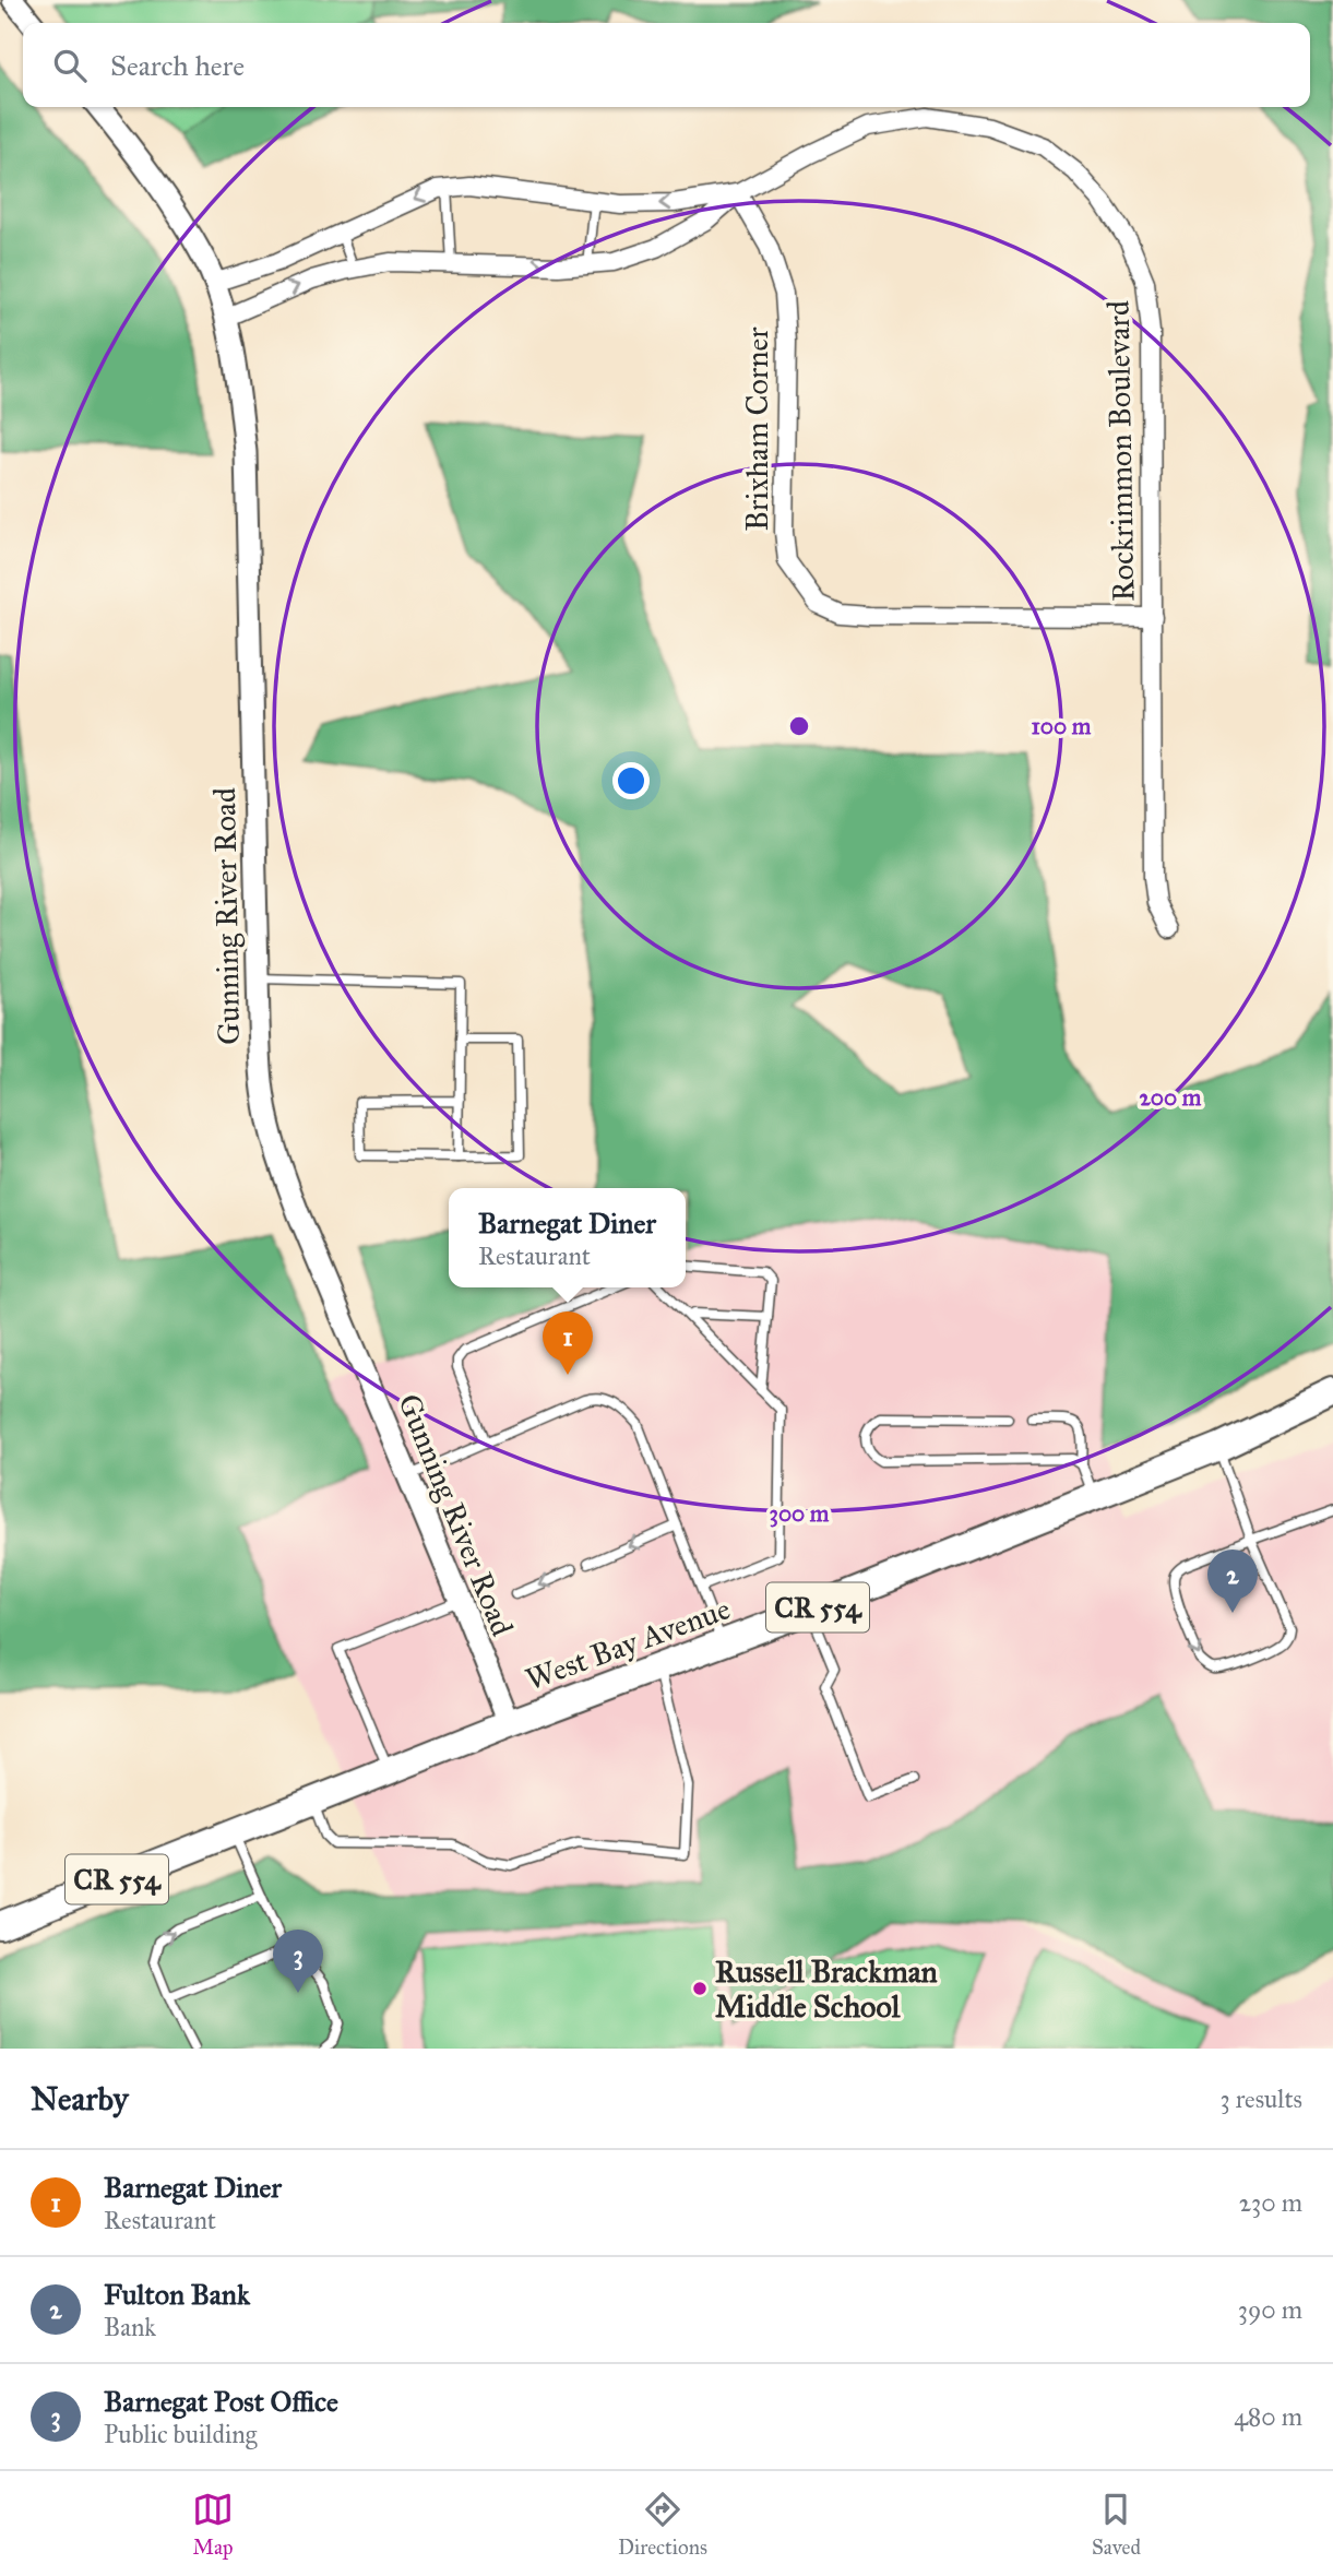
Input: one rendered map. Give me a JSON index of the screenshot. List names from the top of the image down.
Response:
{
  "streets": {
    "main road": ["CR 554", "West Bay Avenue"],
    "street": ["Brixham Corner", "Rockrimmon Boulevard", "Gunning River Road"]
  },
  "crossings": [
    ["Brixham Corner", "Rockrimmon Boulevard"],
    ["Rockrimmon Boulevard", "Gunning River Road"],
    ["Gunning River Road", "West Bay Avenue"]
  ],
  "places": ["Russell Brackman Middle School"],
  "page": {
    "search": "Search here",
    "popup": ["Barnegat Diner", "Restaurant"],
    "pins": ["1", "2", "3"],
    "heading": ["Nearby", "3 results"],
    "list": [
      {
        "mark": "1",
        "name": "Barnegat Diner",
        "note": "Restaurant",
        "value": "230 m"
      },
      {
        "mark": "2",
        "name": "Fulton Bank",
        "note": "Bank",
        "value": "390 m"
      },
      {
        "mark": "3",
        "name": "Barnegat Post Office",
        "note": "Public building",
        "value": "480 m"
      }
    ],
    "nav": ["Map", "Directions", "Saved"]
  },
  "rings": ["100 m", "200 m", "300 m"]
}
